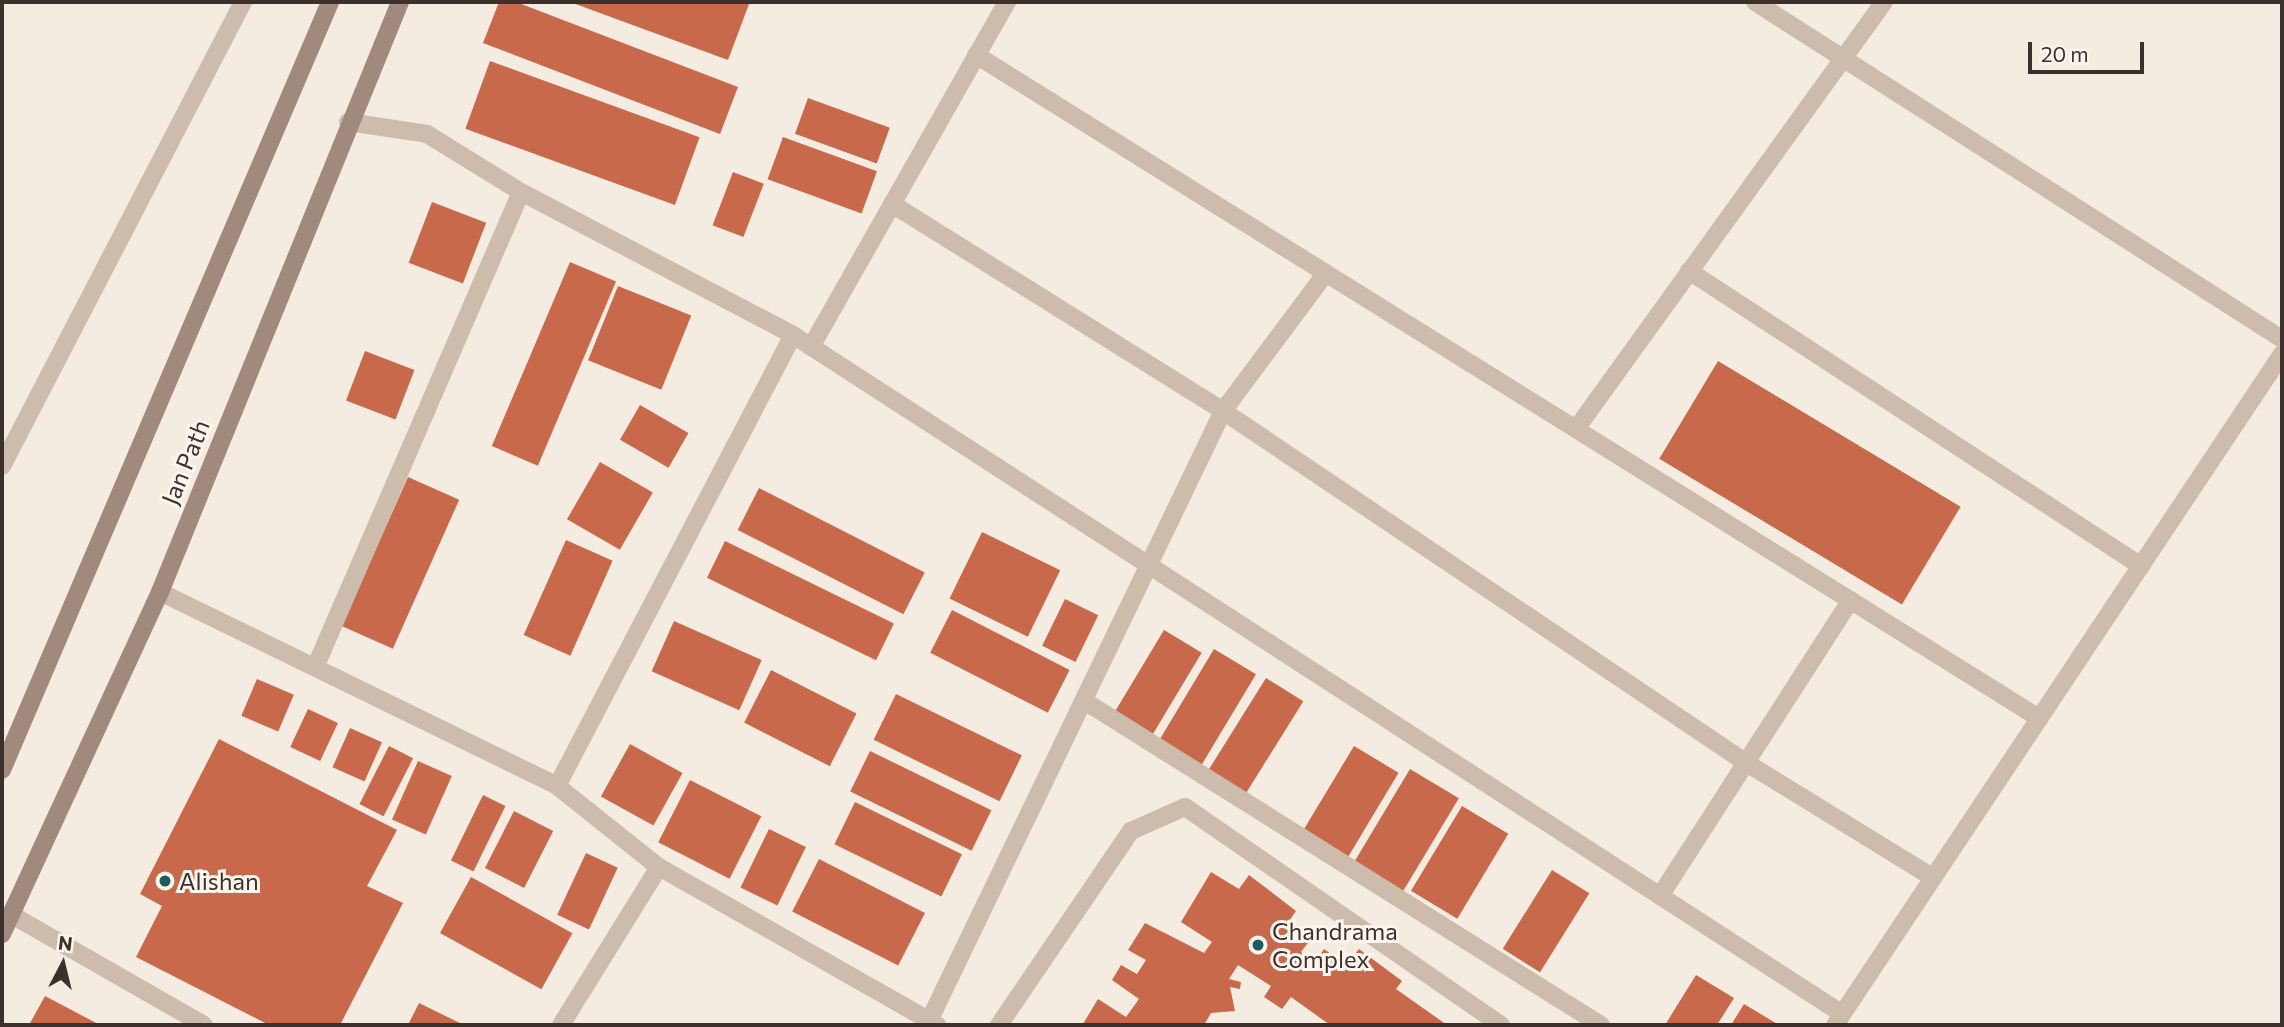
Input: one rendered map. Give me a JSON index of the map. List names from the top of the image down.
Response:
{
  "streets": {
    "main road": ["Jan Path"]
  },
  "places": ["Alishan", "Chandrama Complex"],
  "scale_bar": "20 m",
  "north": "top"
}
